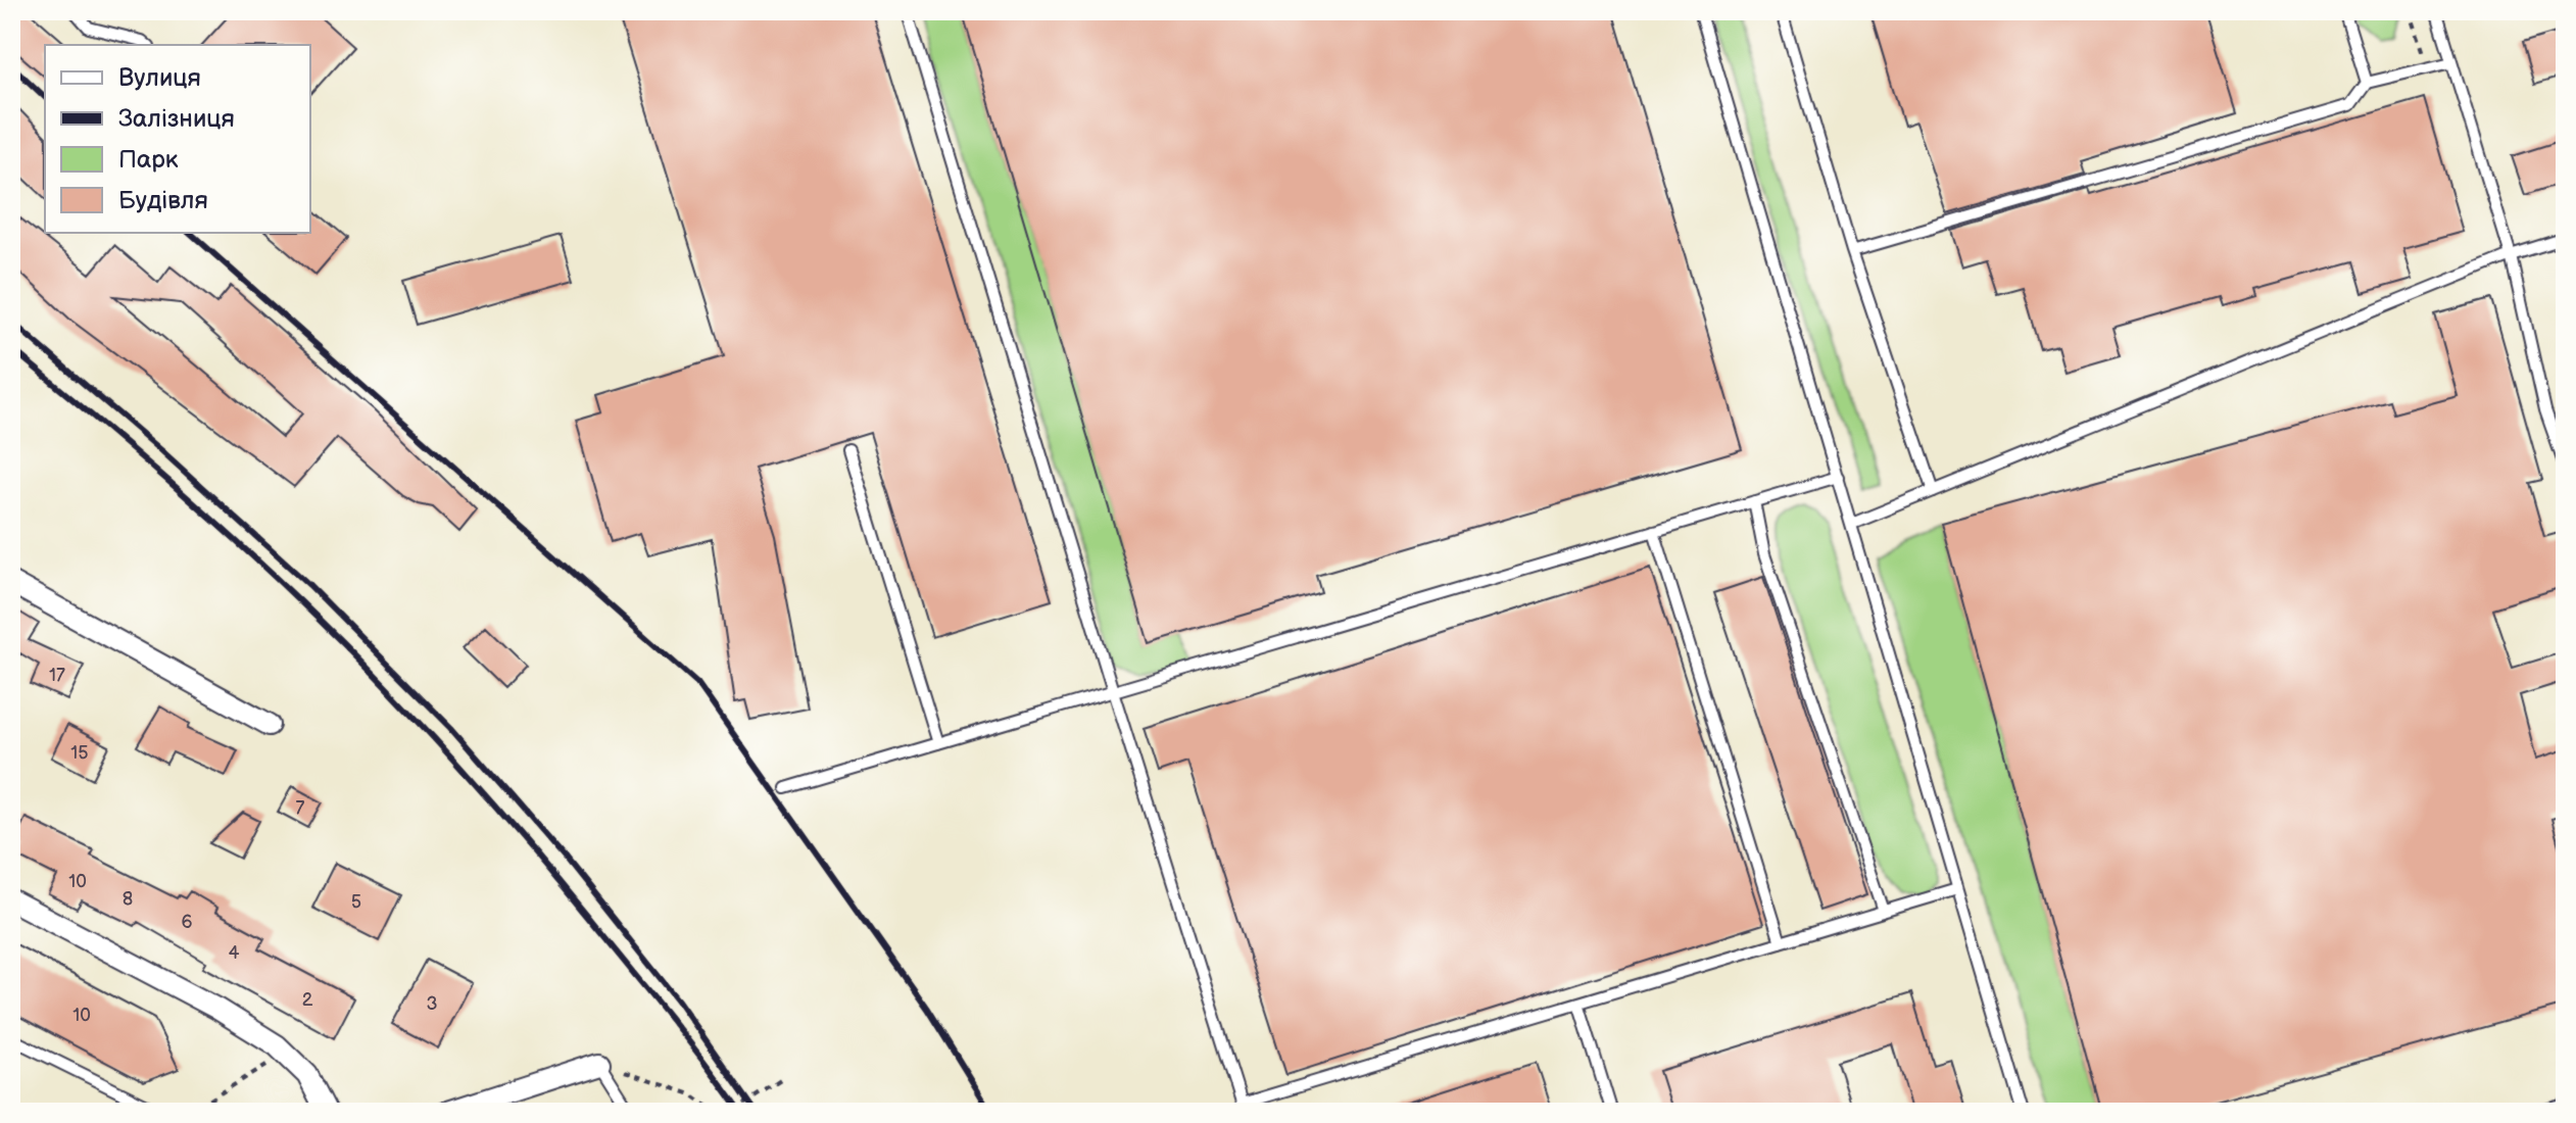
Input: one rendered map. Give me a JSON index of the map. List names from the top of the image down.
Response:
{
  "house_numbers": [
    "17",
    "15",
    "7",
    "10",
    "8",
    "5",
    "6",
    "4",
    "2",
    "3",
    "10"
  ],
  "legend": [
    "Вулиця",
    "Залізниця",
    "Парк",
    "Будівля"
  ]
}
